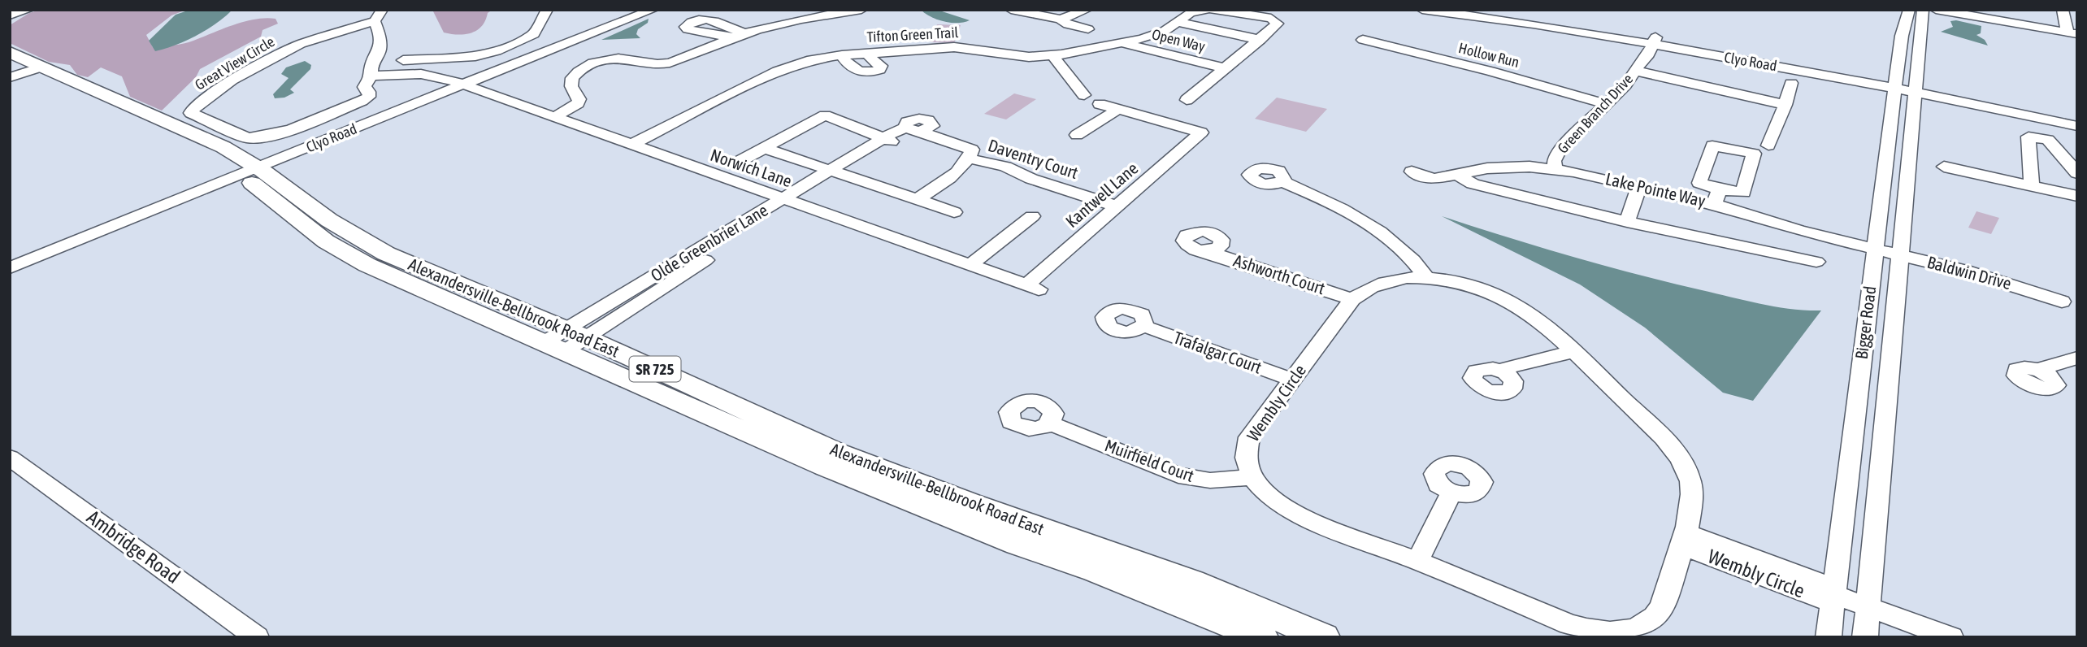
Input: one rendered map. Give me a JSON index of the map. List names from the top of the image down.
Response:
{
  "streets": {
    "main road": ["Alexandersville-Bellbrook Road East", "SR 725"],
    "street": [
      "Tifton Green Trail",
      "Open Way",
      "Hollow Run",
      "Clyo Road",
      "Great View Circle",
      "Green Branch Drive",
      "Daventry Court",
      "Norwich Lane",
      "Lake Pointe Way",
      "Kantwell Lane",
      "Olde Greenbrier Lane",
      "Baldwin Drive",
      "Ashworth Court",
      "Bigger Road",
      "Trafalgar Court",
      "Wembly Circle",
      "Muirfield Court",
      "Ambridge Road"
    ]
  },
  "crossings": [
    ["Tifton Green Trail", "Open Way"],
    ["Tifton Green Trail", "Norwich Lane"],
    ["Hollow Run", "Green Branch Drive"],
    ["Clyo Road", "Green Branch Drive"],
    ["Clyo Road", "Norwich Lane"],
    ["Clyo Road", "Alexandersville-Bellbrook Road East"],
    ["Clyo Road", "Bigger Road"],
    ["Green Branch Drive", "Lake Pointe Way"],
    ["Daventry Court", "Kantwell Lane"],
    ["Daventry Court", "Olde Greenbrier Lane"],
    ["Norwich Lane", "Kantwell Lane"],
    ["Norwich Lane", "Olde Greenbrier Lane"],
    ["Lake Pointe Way", "Baldwin Drive"],
    ["Lake Pointe Way", "Bigger Road"],
    ["Olde Greenbrier Lane", "Alexandersville-Bellbrook Road East"],
    ["Baldwin Drive", "Bigger Road"],
    ["Ashworth Court", "Wembly Circle"],
    ["Bigger Road", "Wembly Circle"],
    ["Trafalgar Court", "Wembly Circle"],
    ["Wembly Circle", "Muirfield Court"]
  ]
}
